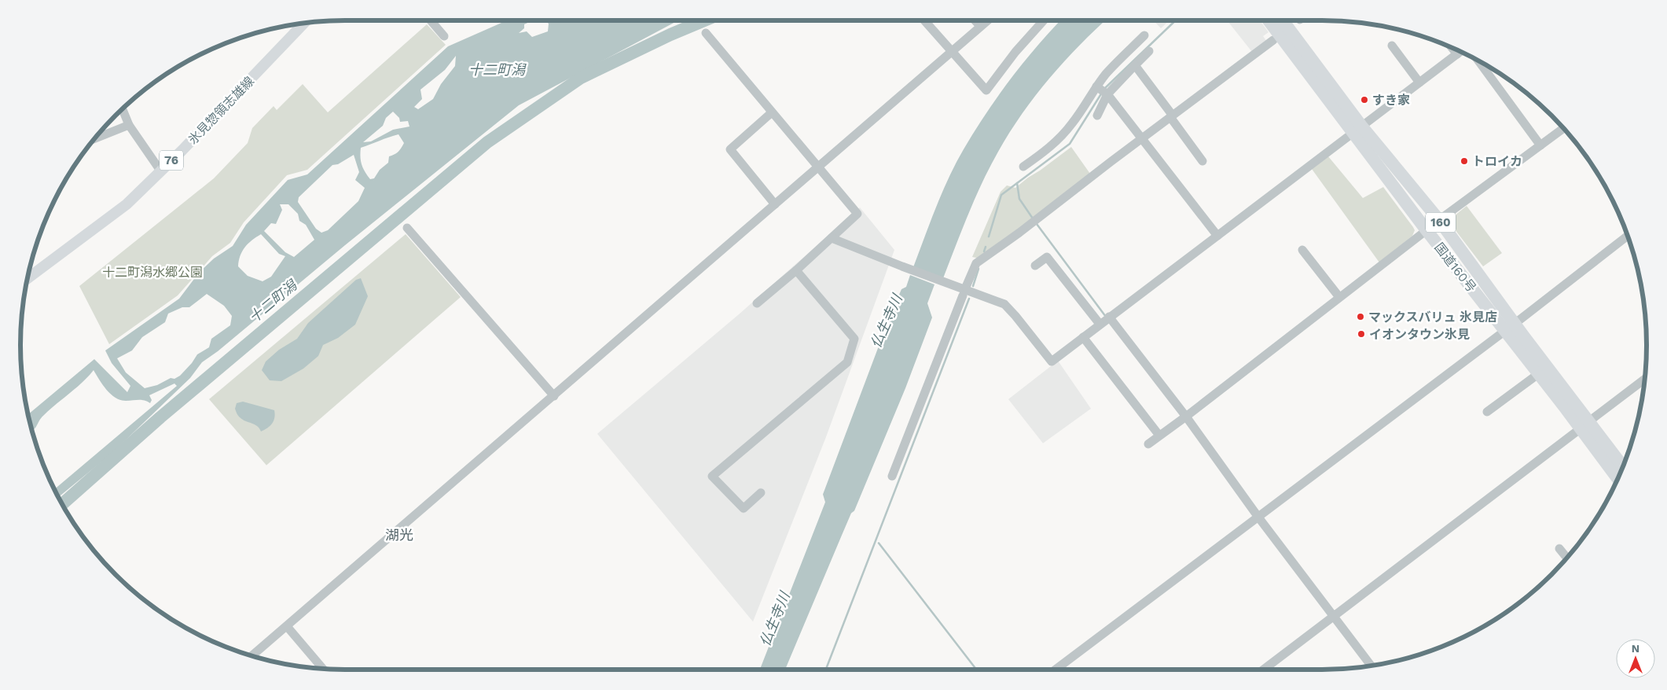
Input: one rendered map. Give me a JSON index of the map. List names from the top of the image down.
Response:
{
  "streets": {
    "highway": ["160", "国道160号"],
    "main road": ["氷見惣領志雄線", "76"]
  },
  "districts": ["湖光"],
  "water": ["十二町潟", "仏生寺川"],
  "parks": ["十二町潟水郷公園"],
  "places": [
    "すき家",
    "トロイカ",
    "マックスバリュ 氷見店",
    "イオンタウン氷見"
  ],
  "north": "top"
}
